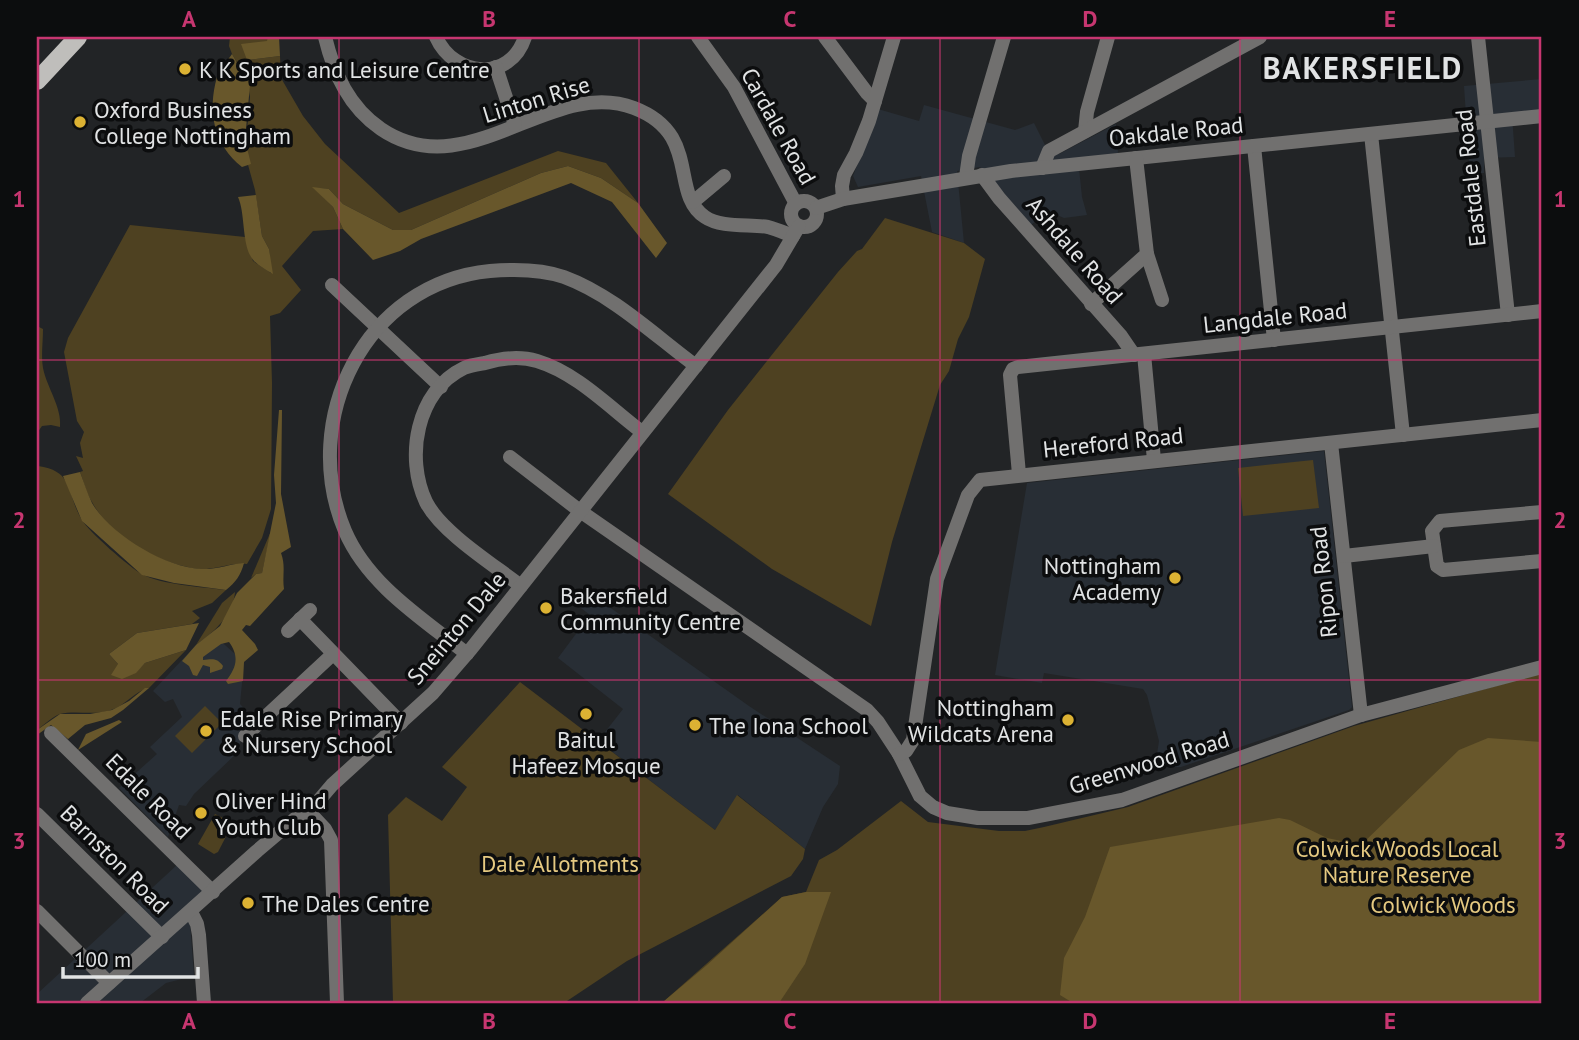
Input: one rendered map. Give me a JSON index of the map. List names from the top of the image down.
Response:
{
  "streets": {
    "street": [
      "Linton Rise",
      "Cardale Road",
      "Oakdale Road",
      "Eastdale Road",
      "Ashdale Road",
      "Langdale Road",
      "Hereford Road",
      "Ripon Road",
      "Sneinton Dale",
      "Greenwood Road",
      "Edale Road",
      "Barnston Road"
    ]
  },
  "crossings": [
    ["Cardale Road", "Oakdale Road"],
    ["Cardale Road", "Sneinton Dale"],
    ["Oakdale Road", "Eastdale Road"],
    ["Oakdale Road", "Ashdale Road"],
    ["Oakdale Road", "Sneinton Dale"],
    ["Eastdale Road", "Langdale Road"],
    ["Ashdale Road", "Langdale Road"],
    ["Langdale Road", "Hereford Road"],
    ["Hereford Road", "Ripon Road"],
    ["Hereford Road", "Greenwood Road"],
    ["Ripon Road", "Greenwood Road"],
    ["Sneinton Dale", "Greenwood Road"],
    ["Sneinton Dale", "Edale Road"],
    ["Sneinton Dale", "Barnston Road"]
  ],
  "districts": ["BAKERSFIELD"],
  "parks": ["Colwick Woods Local Nature Reserve", "Dale Allotments", "Colwick Woods"],
  "places": [
    "K K Sports and Leisure Centre",
    "Oxford Business College Nottingham",
    "Nottingham Academy",
    "Bakersfield Community Centre",
    "Baitul Hafeez Mosque",
    "Nottingham Wildcats Arena",
    "The Iona School",
    "Edale Rise Primary & Nursery School",
    "Oliver Hind Youth Club",
    "The Dales Centre"
  ],
  "scale_bar": "100 m",
  "grid": {
    "columns": [
      "A",
      "B",
      "C",
      "D",
      "E"
    ],
    "rows": ["1", "2", "3"]
  }
}
